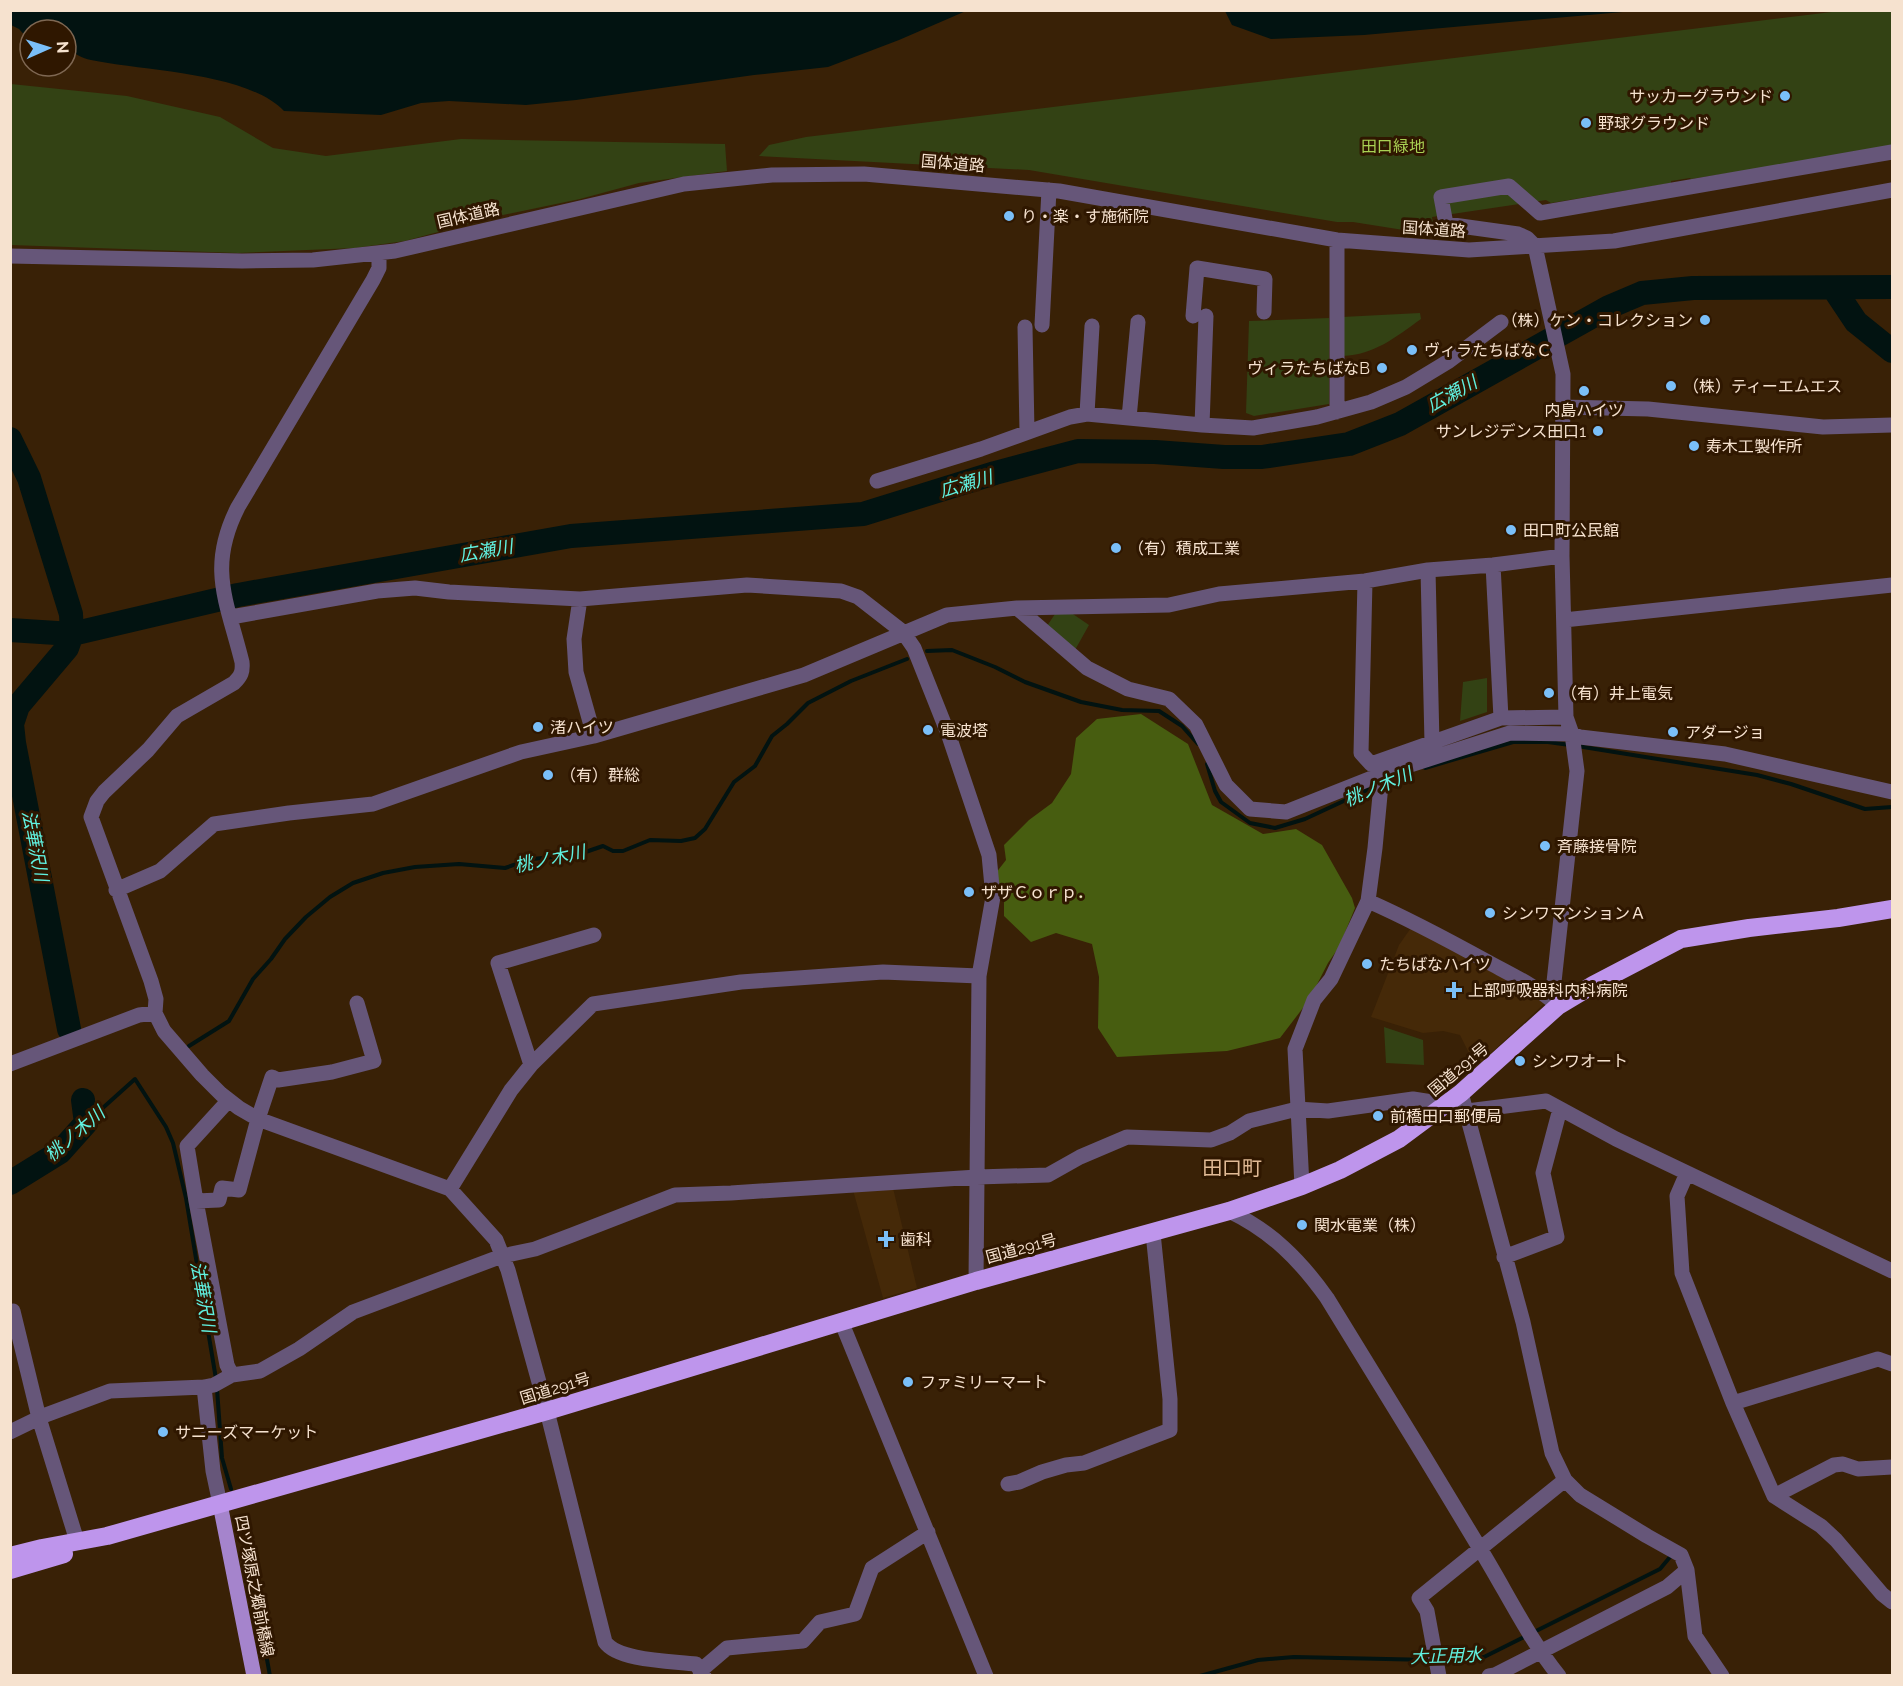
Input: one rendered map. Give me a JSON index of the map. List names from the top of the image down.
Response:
{
  "streets": {
    "highway": ["国道291号"],
    "main road": ["四ツ塚原之郷前橋線"],
    "street": ["国体道路"]
  },
  "crossings": [
    ["国道291号", "四ツ塚原之郷前橋線"]
  ],
  "districts": ["田口町"],
  "water": [
    "広瀬川",
    "桃ノ木川",
    "法華沢川",
    "大正用水"
  ],
  "parks": ["田口緑地"],
  "places": {
    "other": [
      "サッカーグラウンド",
      "野球グラウンド",
      "り・楽・す施術院",
      "（株）ケン・コレクション",
      "ヴィラたちばなＣ",
      "ヴィラたちばなB",
      "（株）ティーエムエス",
      "内島ハイツ",
      "サンレジデンス田口1",
      "寿木工製作所",
      "田口町公民館",
      "（有）積成工業",
      "（有）井上電気",
      "渚ハイツ",
      "電波塔",
      "アダージョ",
      "（有）群総",
      "斉藤接骨院",
      "ザザＣｏｒｐ．",
      "シンワマンションＡ",
      "たちばなハイツ",
      "シンワオート",
      "前橋田口郵便局",
      "関水電業（株）",
      "ファミリーマート",
      "サニーズマーケット"
    ],
    "health": ["上部呼吸器科内科病院", "歯科"]
  },
  "north": "right"
}
